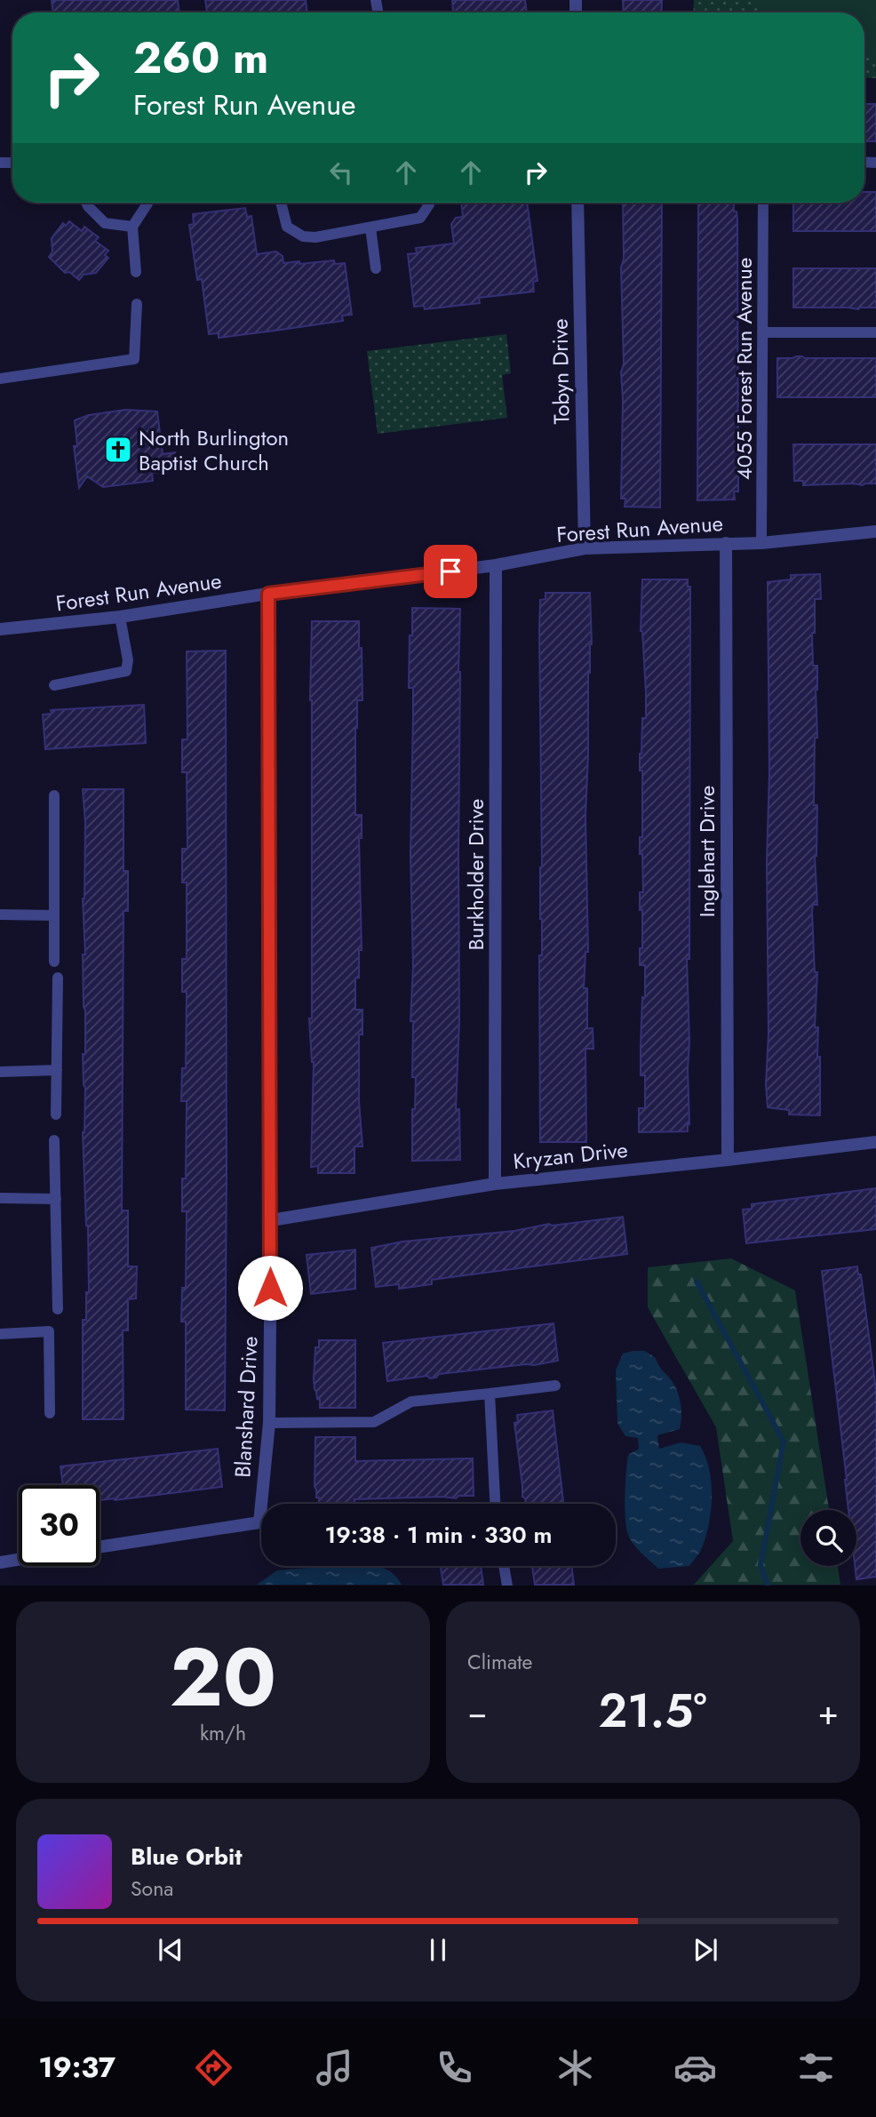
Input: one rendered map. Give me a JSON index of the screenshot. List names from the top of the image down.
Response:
{
  "streets": {
    "street": [
      "Tobyn Drive",
      "Forest Run Avenue",
      "Inglehart Drive",
      "Burkholder Drive",
      "Kryzan Drive",
      "Blanshard Drive"
    ],
    "lane": ["4055 Forest Run Avenue"]
  },
  "crossings": [
    ["4055 Forest Run Avenue", "Forest Run Avenue"],
    ["Tobyn Drive", "Forest Run Avenue"],
    ["Forest Run Avenue", "Inglehart Drive"],
    ["Forest Run Avenue", "Burkholder Drive"],
    ["Forest Run Avenue", "Blanshard Drive"],
    ["Inglehart Drive", "Kryzan Drive"],
    ["Burkholder Drive", "Kryzan Drive"],
    ["Kryzan Drive", "Blanshard Drive"]
  ],
  "places": {
    "church": ["North Burlington Baptist Church"]
  },
  "page": {
    "turn": ["260 m", "Forest Run Avenue"],
    "limit": "30",
    "trip": "19:38 · 1 min · 330 m",
    "tile": [
      ["20", "km/h"],
      "Climate"
    ],
    "heat": ["−", "21.5°", "+"],
    "song": ["Blue Orbit", "Sona"],
    "tabs": "19:37"
  }
}
